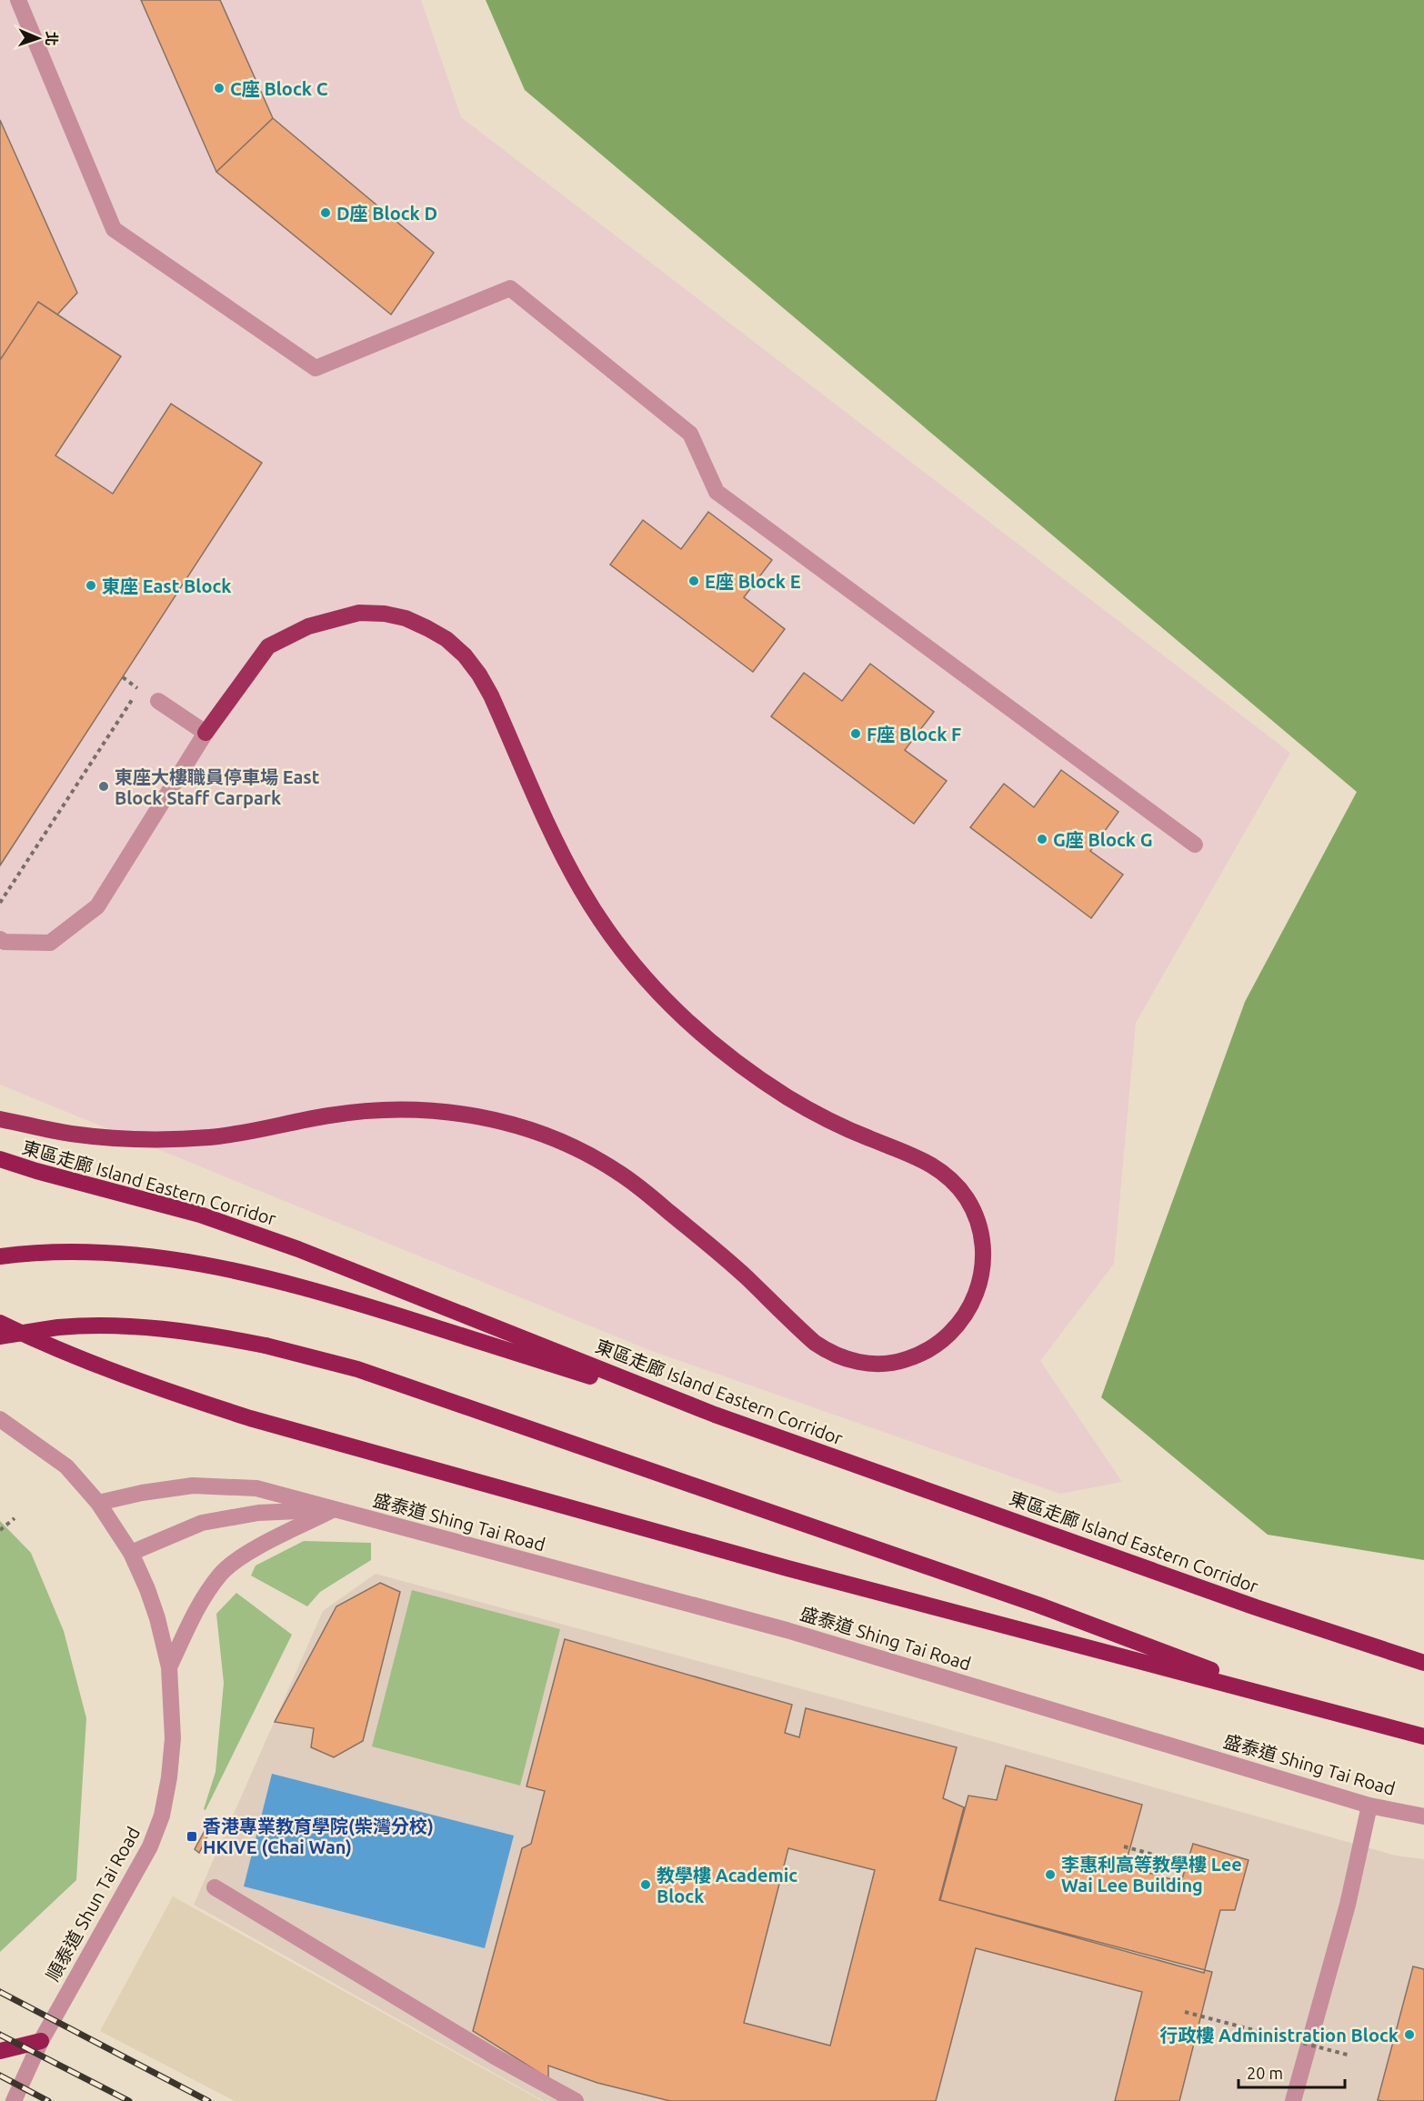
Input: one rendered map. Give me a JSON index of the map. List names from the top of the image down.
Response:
{
  "streets": {
    "highway": ["東區走廊 Island Eastern Corridor"],
    "street": ["盛泰道 Shing Tai Road", "順泰道 Shun Tai Road"]
  },
  "crossings": [
    ["盛泰道 Shing Tai Road", "順泰道 Shun Tai Road"]
  ],
  "places": {
    "other": [
      "C座 Block C",
      "D座 Block D",
      "E座 Block E",
      "東座 East Block",
      "F座 Block F",
      "東座大樓職員停車場 East Block Staff Carpark",
      "G座 Block G",
      "李惠利高等教學樓 Lee Wai Lee Building",
      "教學樓 Academic Block",
      "行政樓 Administration Block"
    ],
    "transit": ["香港專業教育學院(柴灣分校) HKIVE (Chai Wan)"]
  },
  "scale_bar": "20 m",
  "north": "right"
}
